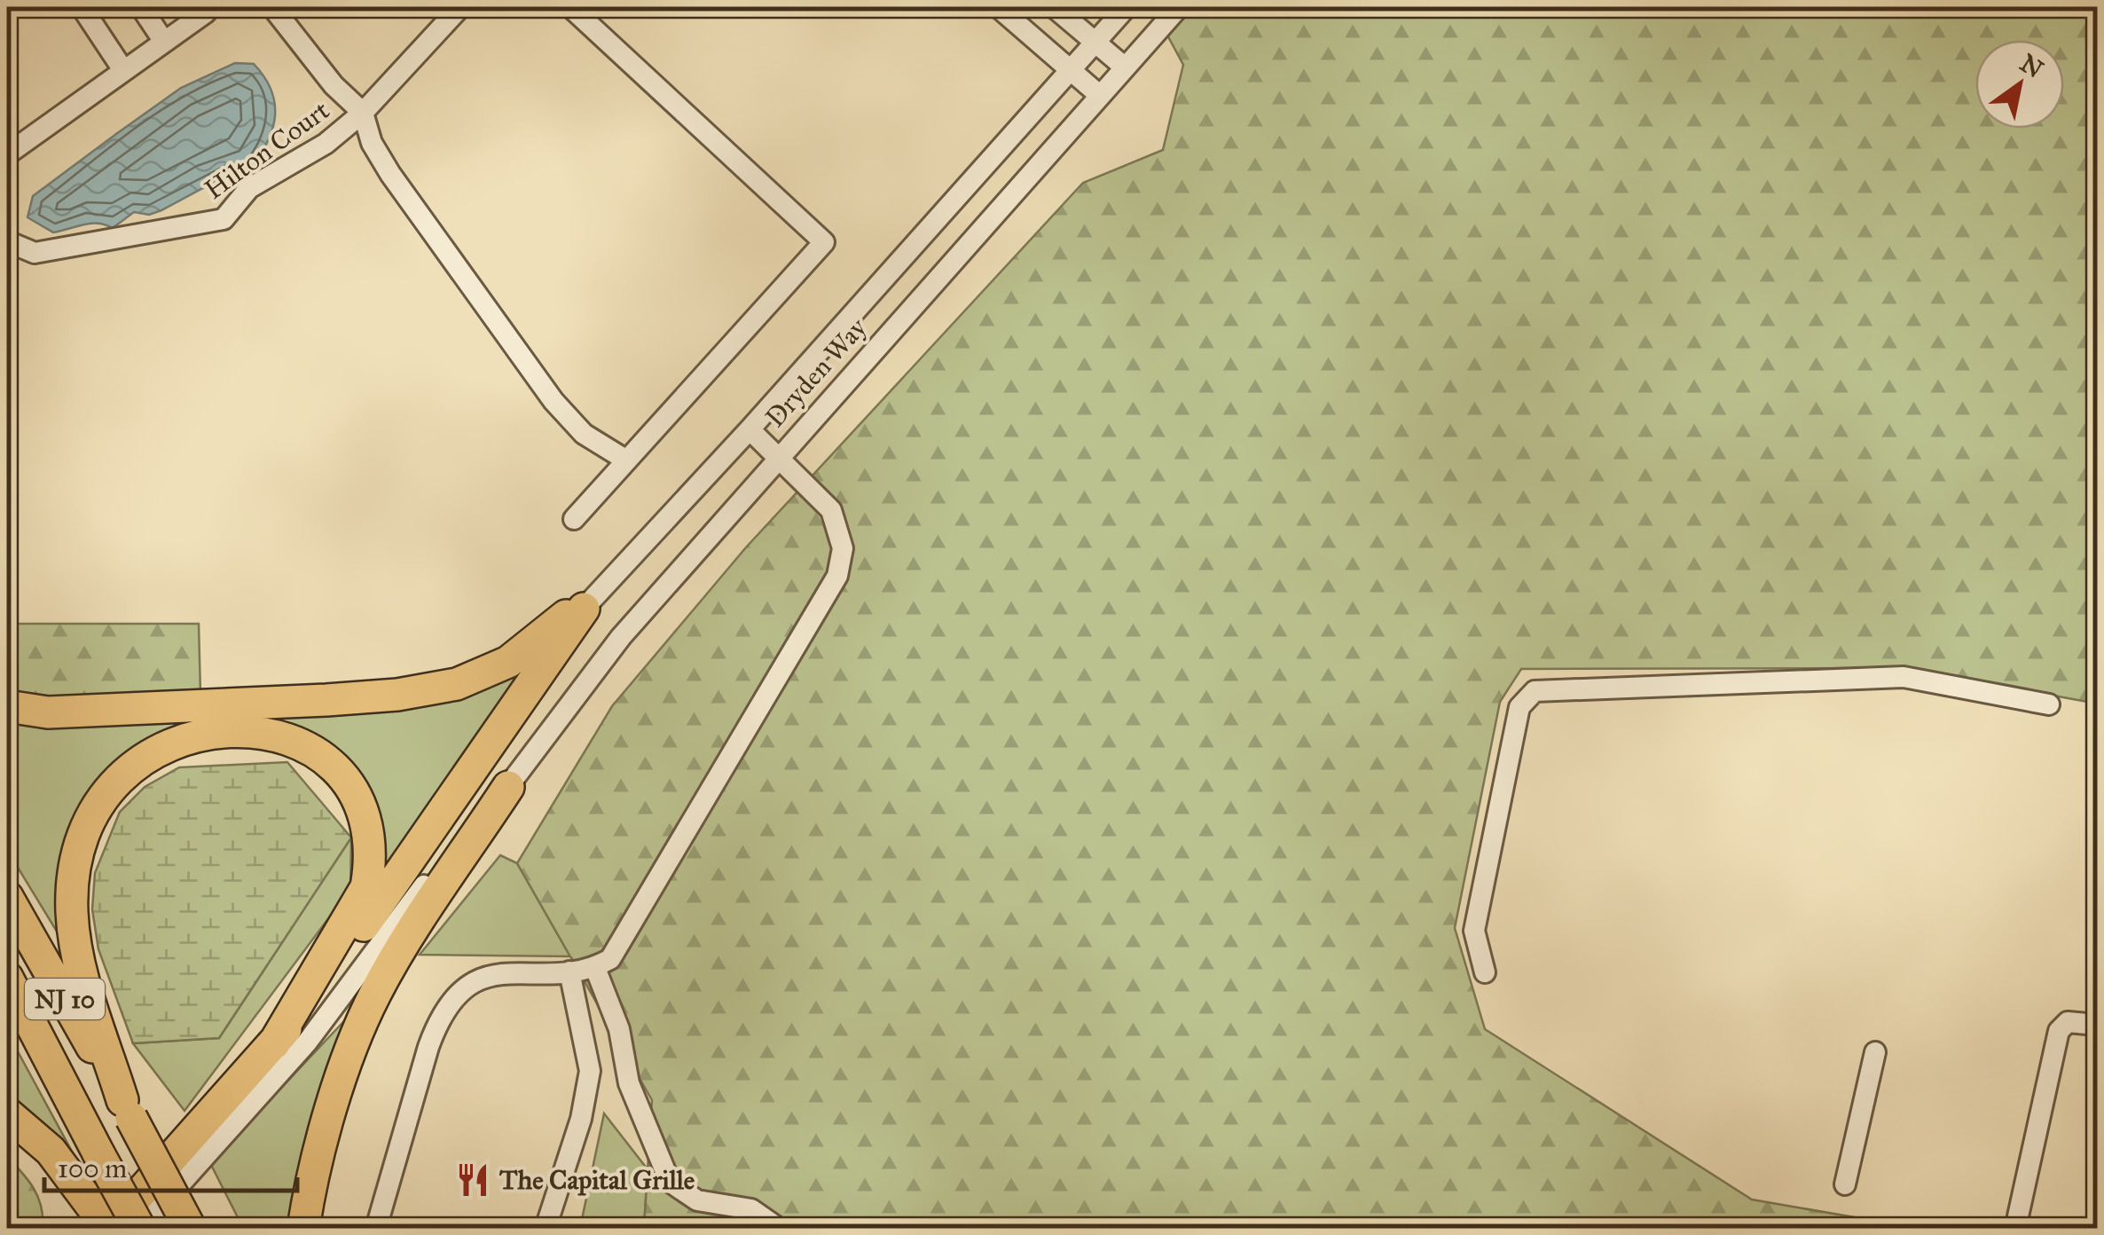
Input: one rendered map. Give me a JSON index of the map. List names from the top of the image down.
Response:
{
  "streets": {
    "highway": ["NJ 10"],
    "street": ["Hilton Court", "Dryden Way"]
  },
  "crossings": [
    ["Dryden Way", "NJ 10"]
  ],
  "places": {
    "restaurant": ["The Capital Grille"]
  },
  "scale_bar": "100 m",
  "north": "top right"
}
